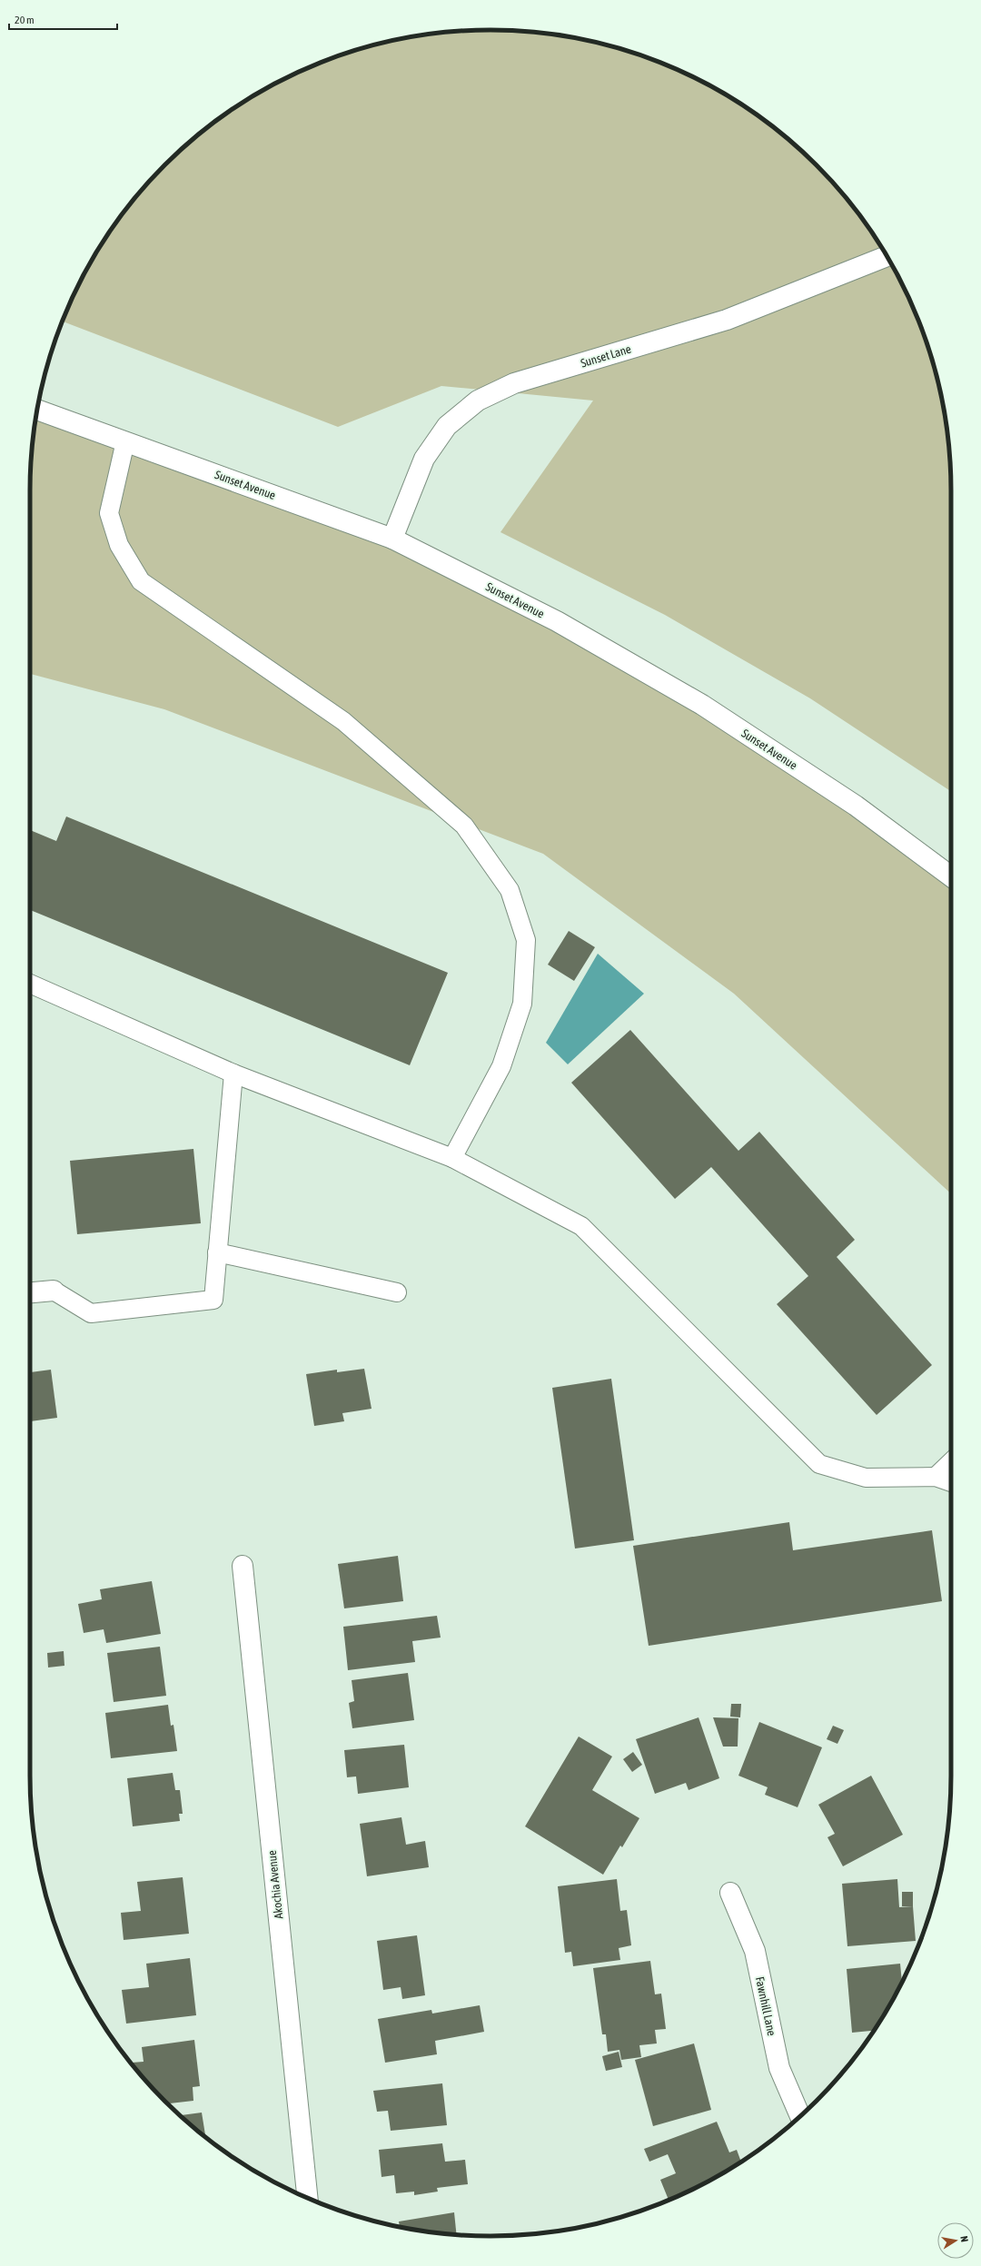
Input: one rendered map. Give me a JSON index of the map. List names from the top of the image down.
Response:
{
  "streets": {
    "street": [
      "Sunset Lane",
      "Sunset Avenue",
      "Akochia Avenue",
      "Fawnhill Lane"
    ]
  },
  "crossings": [
    ["Sunset Lane", "Sunset Avenue"]
  ],
  "scale_bar": "20 m",
  "north": "right"
}
